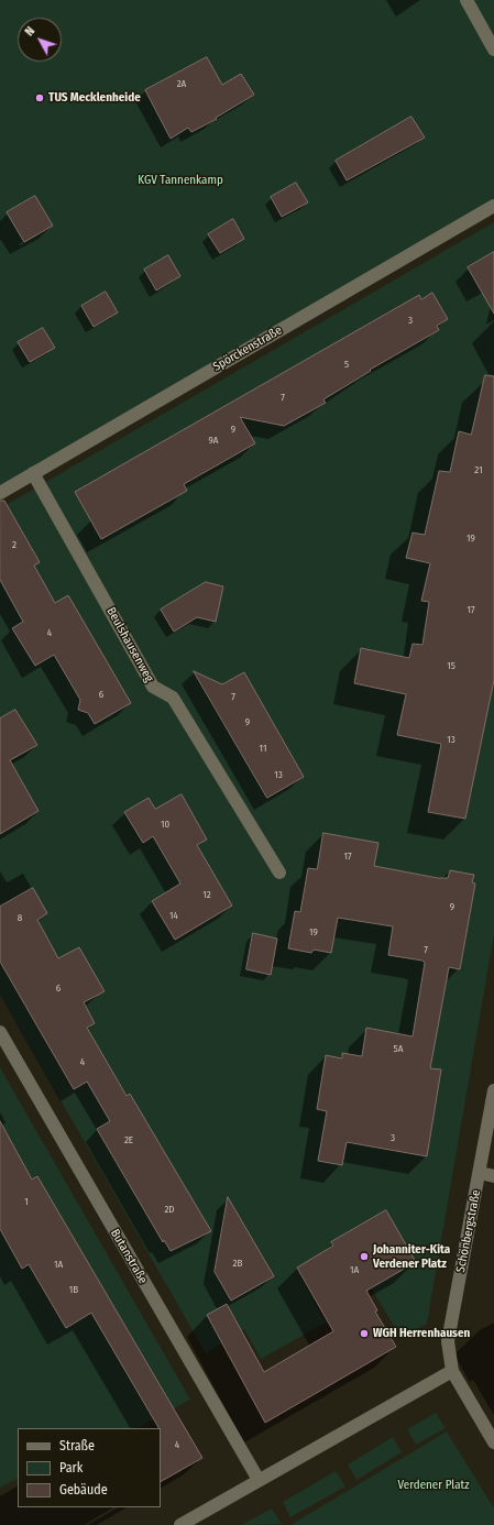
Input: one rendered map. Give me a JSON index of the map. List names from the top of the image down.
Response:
{
  "streets": {
    "street": [
      "Spörckenstraße",
      "Beulshausenweg",
      "Schönbergstraße",
      "Butanstraße"
    ]
  },
  "crossings": [
    ["Spörckenstraße", "Beulshausenweg"]
  ],
  "parks": ["KGV Tannenkamp", "Verdener Platz"],
  "places": ["TUS Mecklenheide", "Johanniter-Kita Verdener Platz", "WGH Herrenhausen"],
  "house_numbers": [
    "2A",
    "3",
    "5",
    "7",
    "9",
    "9A",
    "21",
    "19",
    "2",
    "17",
    "4",
    "15",
    "6",
    "7",
    "9",
    "13",
    "11",
    "13",
    "10",
    "17",
    "12",
    "9",
    "14",
    "8",
    "19",
    "7",
    "6",
    "5A",
    "4",
    "3",
    "2E",
    "1",
    "2D",
    "2B",
    "1A",
    "1A",
    "1B",
    "4"
  ],
  "legend": ["Straße", "Park", "Gebäude"],
  "north": "top left"
}
